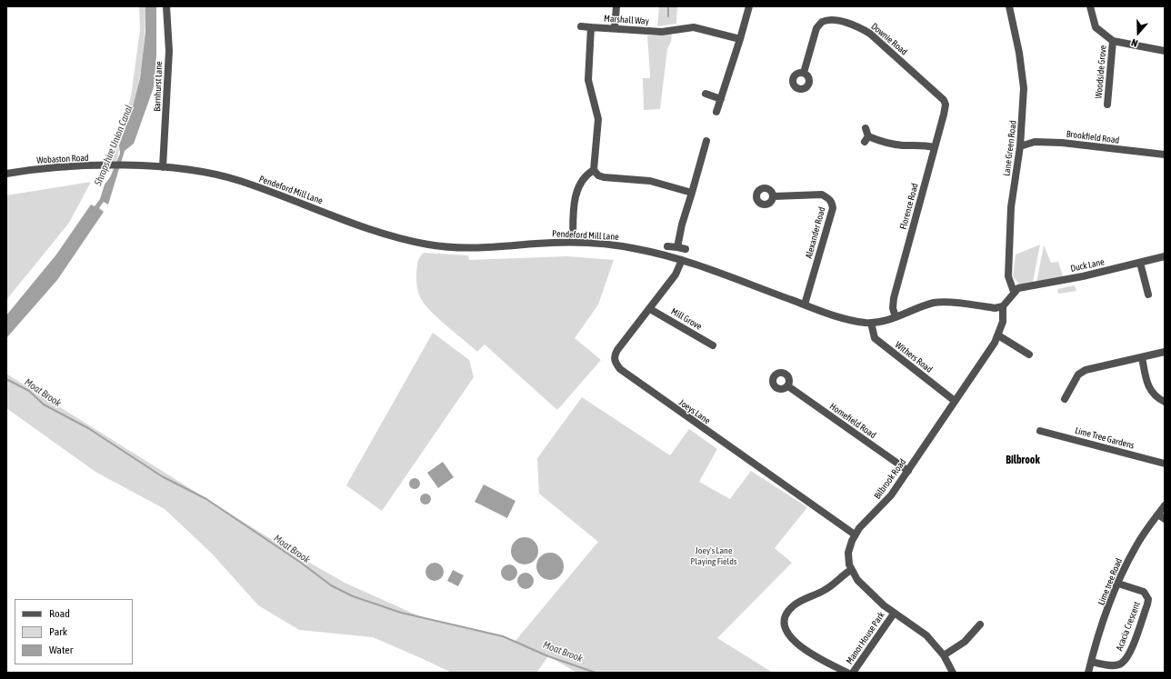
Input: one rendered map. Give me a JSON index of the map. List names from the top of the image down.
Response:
{
  "streets": {
    "street": [
      "Marshall Way",
      "Downie Road",
      "Woodside Grove",
      "Barnhurst Lane",
      "Brookfield Road",
      "Lane Green Road",
      "Wobaston Road",
      "Pendeford Mill Lane",
      "Florence Road",
      "Alexander Road",
      "Duck Lane",
      "Mill Grove",
      "Withers Road",
      "Joeys Lane",
      "Homefield Road",
      "Lime Tree Gardens",
      "Bilbrook Road",
      "Lime tree Road",
      "Acacia Crescent",
      "Manor House Park"
    ]
  },
  "crossings": [
    ["Downie Road", "Florence Road"],
    ["Barnhurst Lane", "Wobaston Road"],
    ["Barnhurst Lane", "Pendeford Mill Lane"],
    ["Brookfield Road", "Lane Green Road"],
    ["Lane Green Road", "Duck Lane"],
    ["Wobaston Road", "Pendeford Mill Lane"],
    ["Pendeford Mill Lane", "Florence Road"],
    ["Pendeford Mill Lane", "Alexander Road"],
    ["Pendeford Mill Lane", "Withers Road"],
    ["Pendeford Mill Lane", "Joeys Lane"],
    ["Pendeford Mill Lane", "Bilbrook Road"],
    ["Mill Grove", "Joeys Lane"],
    ["Withers Road", "Bilbrook Road"],
    ["Joeys Lane", "Bilbrook Road"],
    ["Homefield Road", "Bilbrook Road"],
    ["Bilbrook Road", "Manor House Park"],
    ["Lime tree Road", "Acacia Crescent"]
  ],
  "districts": ["Bilbrook"],
  "water": ["Shropshire Union Canal", "Moat Brook"],
  "parks": ["Joey's Lane Playing Fields"],
  "legend": ["Road", "Park", "Water"],
  "north": "bottom"
}
